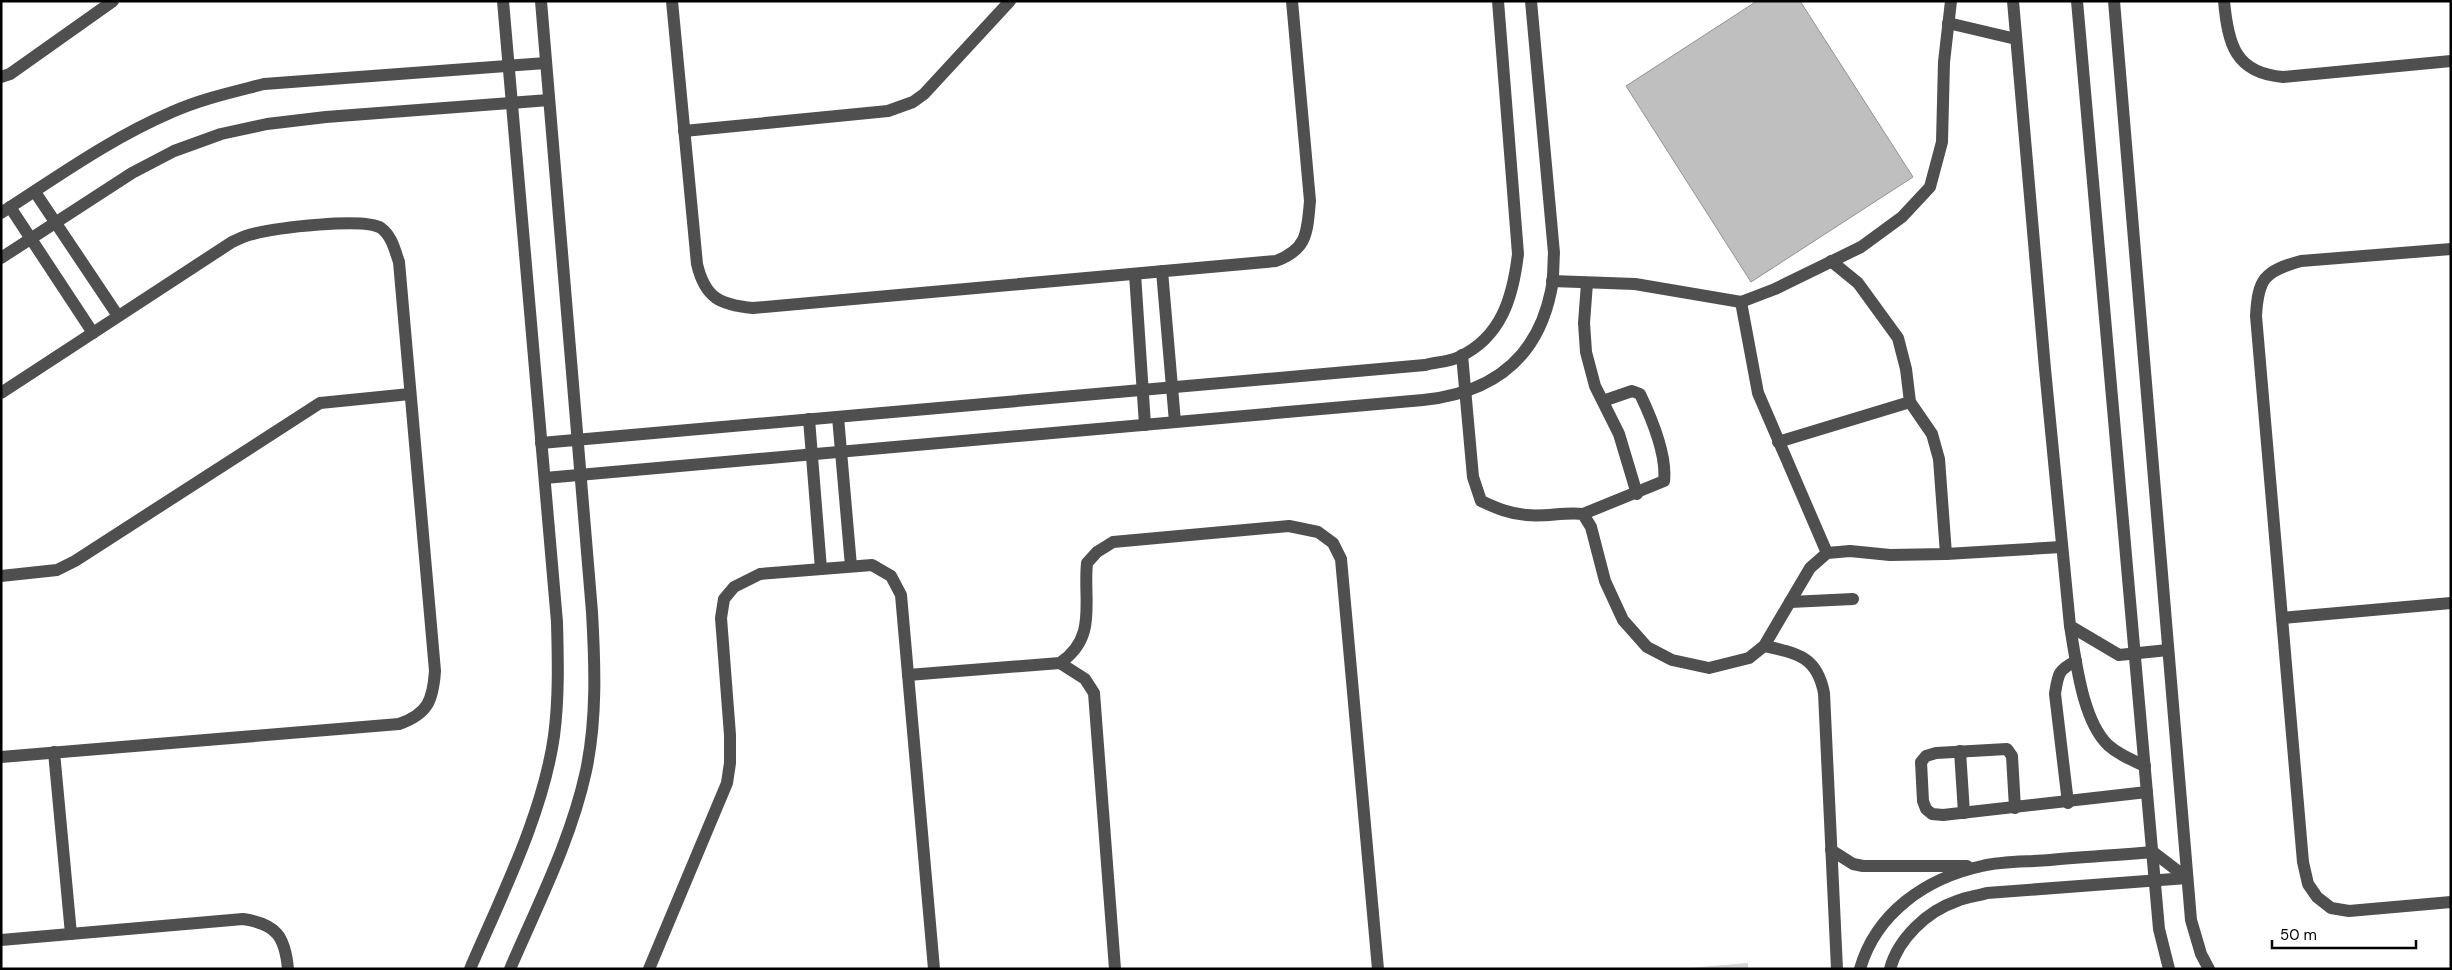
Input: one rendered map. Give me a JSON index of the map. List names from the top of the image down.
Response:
{
  "scale_bar": "50 m"
}
